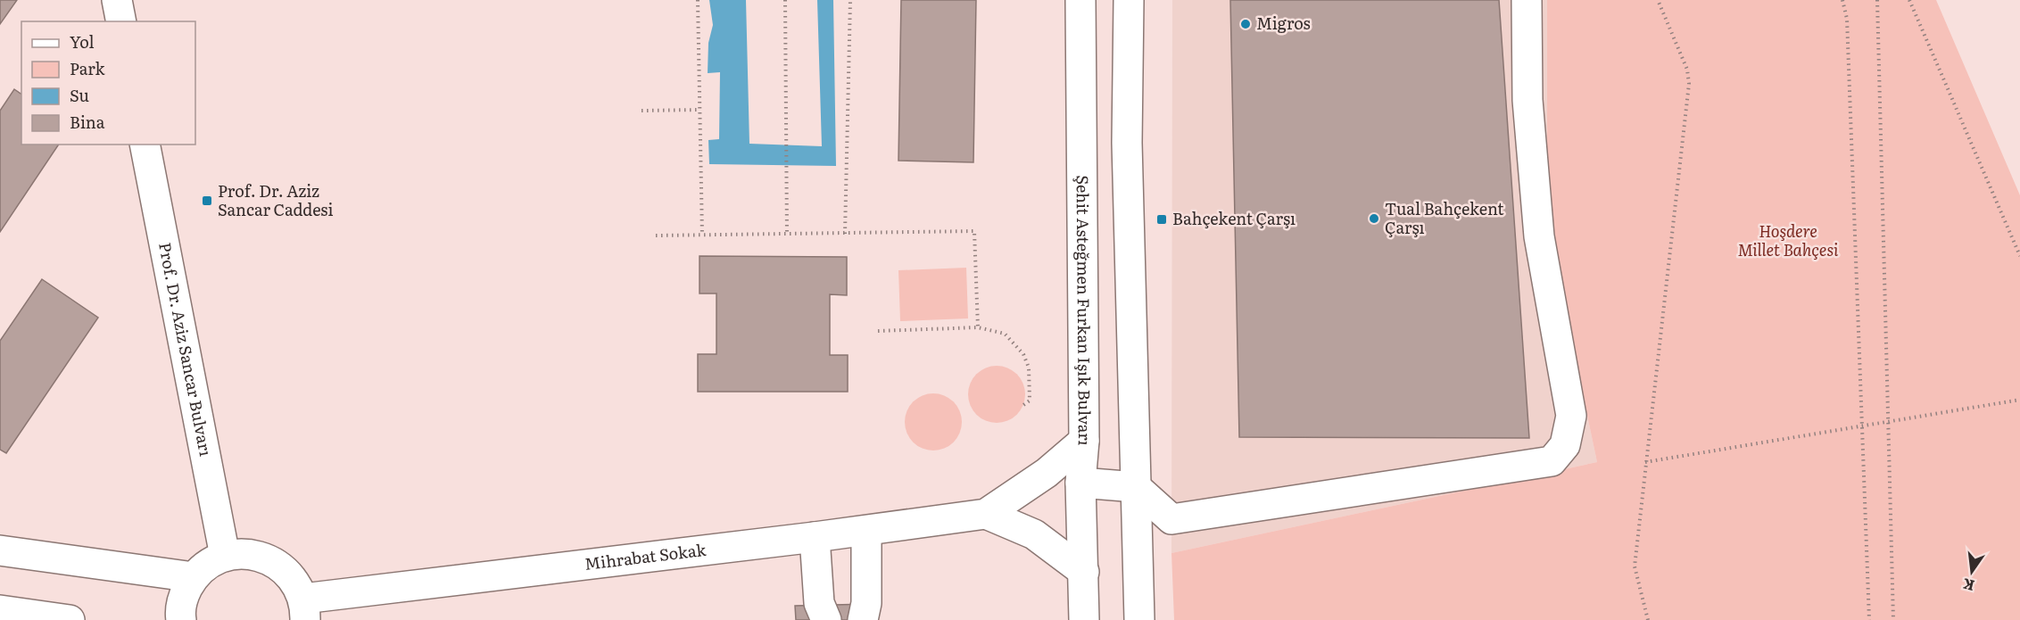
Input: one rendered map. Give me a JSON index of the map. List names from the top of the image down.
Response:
{
  "streets": {
    "street": ["Şehit Asteğmen Furkan Işık Bulvarı", "Prof. Dr. Aziz Sancar Bulvarı", "Mihrabat Sokak"]
  },
  "parks": ["Hoşdere Millet Bahçesi"],
  "places": {
    "other": ["Migros", "Tual Bahçekent Çarşı"],
    "transit": ["Prof. Dr. Aziz Sancar Caddesi", "Bahçekent Çarşı"]
  },
  "legend": [
    "Yol",
    "Park",
    "Su",
    "Bina"
  ],
  "north": "bottom"
}
